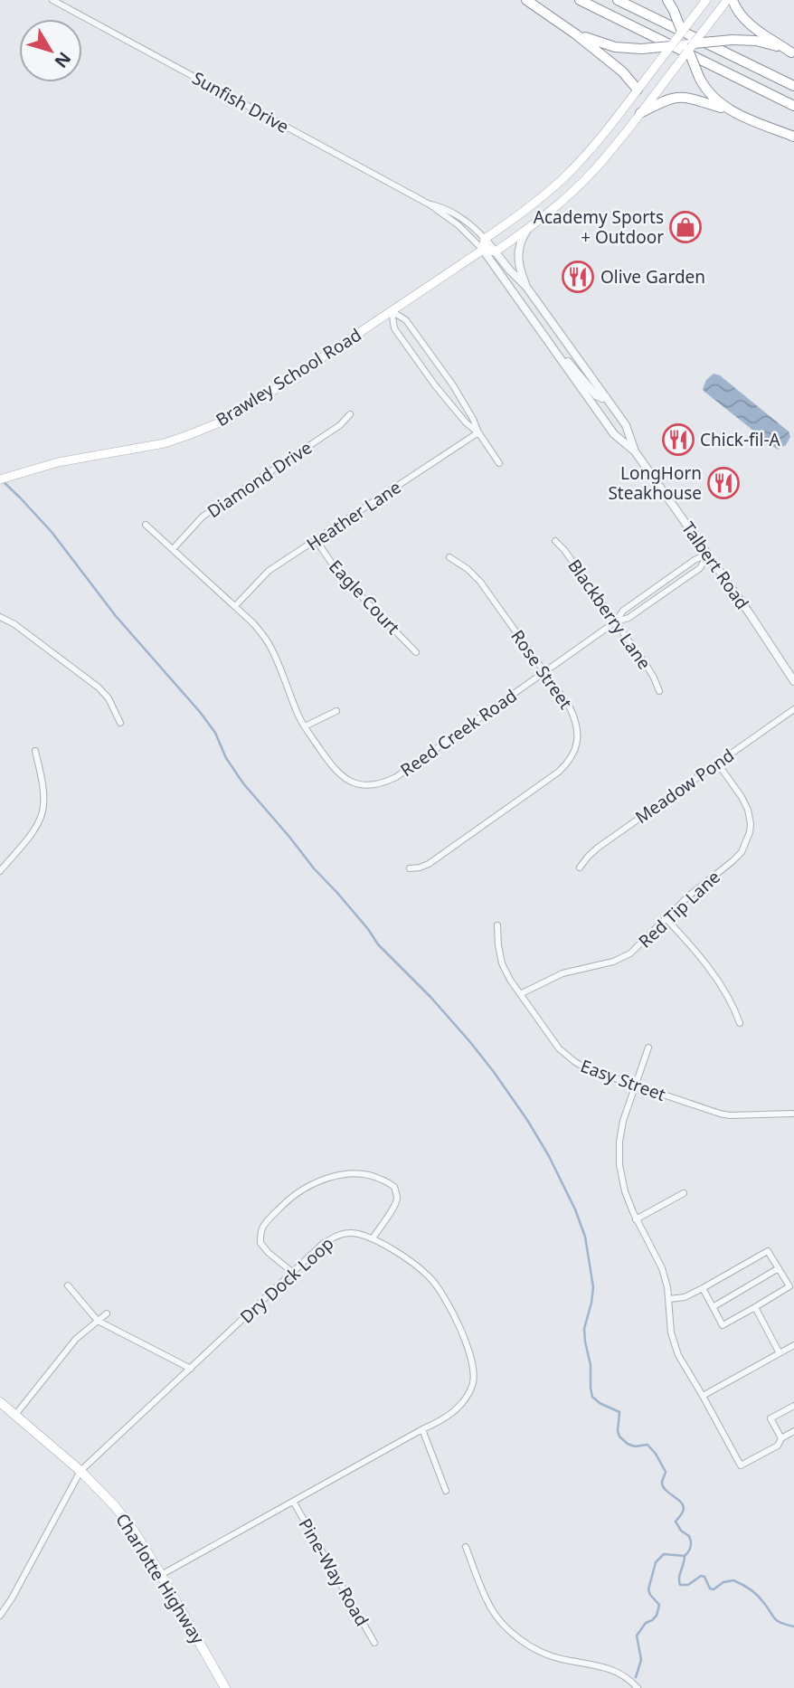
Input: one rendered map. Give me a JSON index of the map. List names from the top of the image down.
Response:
{
  "streets": {
    "main road": ["Brawley School Road", "Charlotte Highway"],
    "street": [
      "Sunfish Drive",
      "Diamond Drive",
      "Heather Lane",
      "Talbert Road",
      "Eagle Court",
      "Blackberry Lane",
      "Rose Street",
      "Reed Creek Road",
      "Meadow Pond",
      "Red Tip Lane",
      "Easy Street",
      "Dry Dock Loop",
      "Pine-Way Road"
    ]
  },
  "crossings": [
    ["Sunfish Drive", "Brawley School Road"],
    ["Sunfish Drive", "Talbert Road"],
    ["Brawley School Road", "Talbert Road"],
    ["Diamond Drive", "Reed Creek Road"],
    ["Heather Lane", "Eagle Court"],
    ["Heather Lane", "Reed Creek Road"],
    ["Talbert Road", "Reed Creek Road"],
    ["Blackberry Lane", "Reed Creek Road"],
    ["Rose Street", "Reed Creek Road"],
    ["Meadow Pond", "Red Tip Lane"],
    ["Red Tip Lane", "Easy Street"],
    ["Dry Dock Loop", "Pine-Way Road"],
    ["Dry Dock Loop", "Charlotte Highway"]
  ],
  "places": {
    "shop": ["Academy Sports + Outdoor"],
    "restaurant": ["Olive Garden", "Chick-fil-A", "LongHorn Steakhouse"]
  },
  "north": "bottom right"
}
